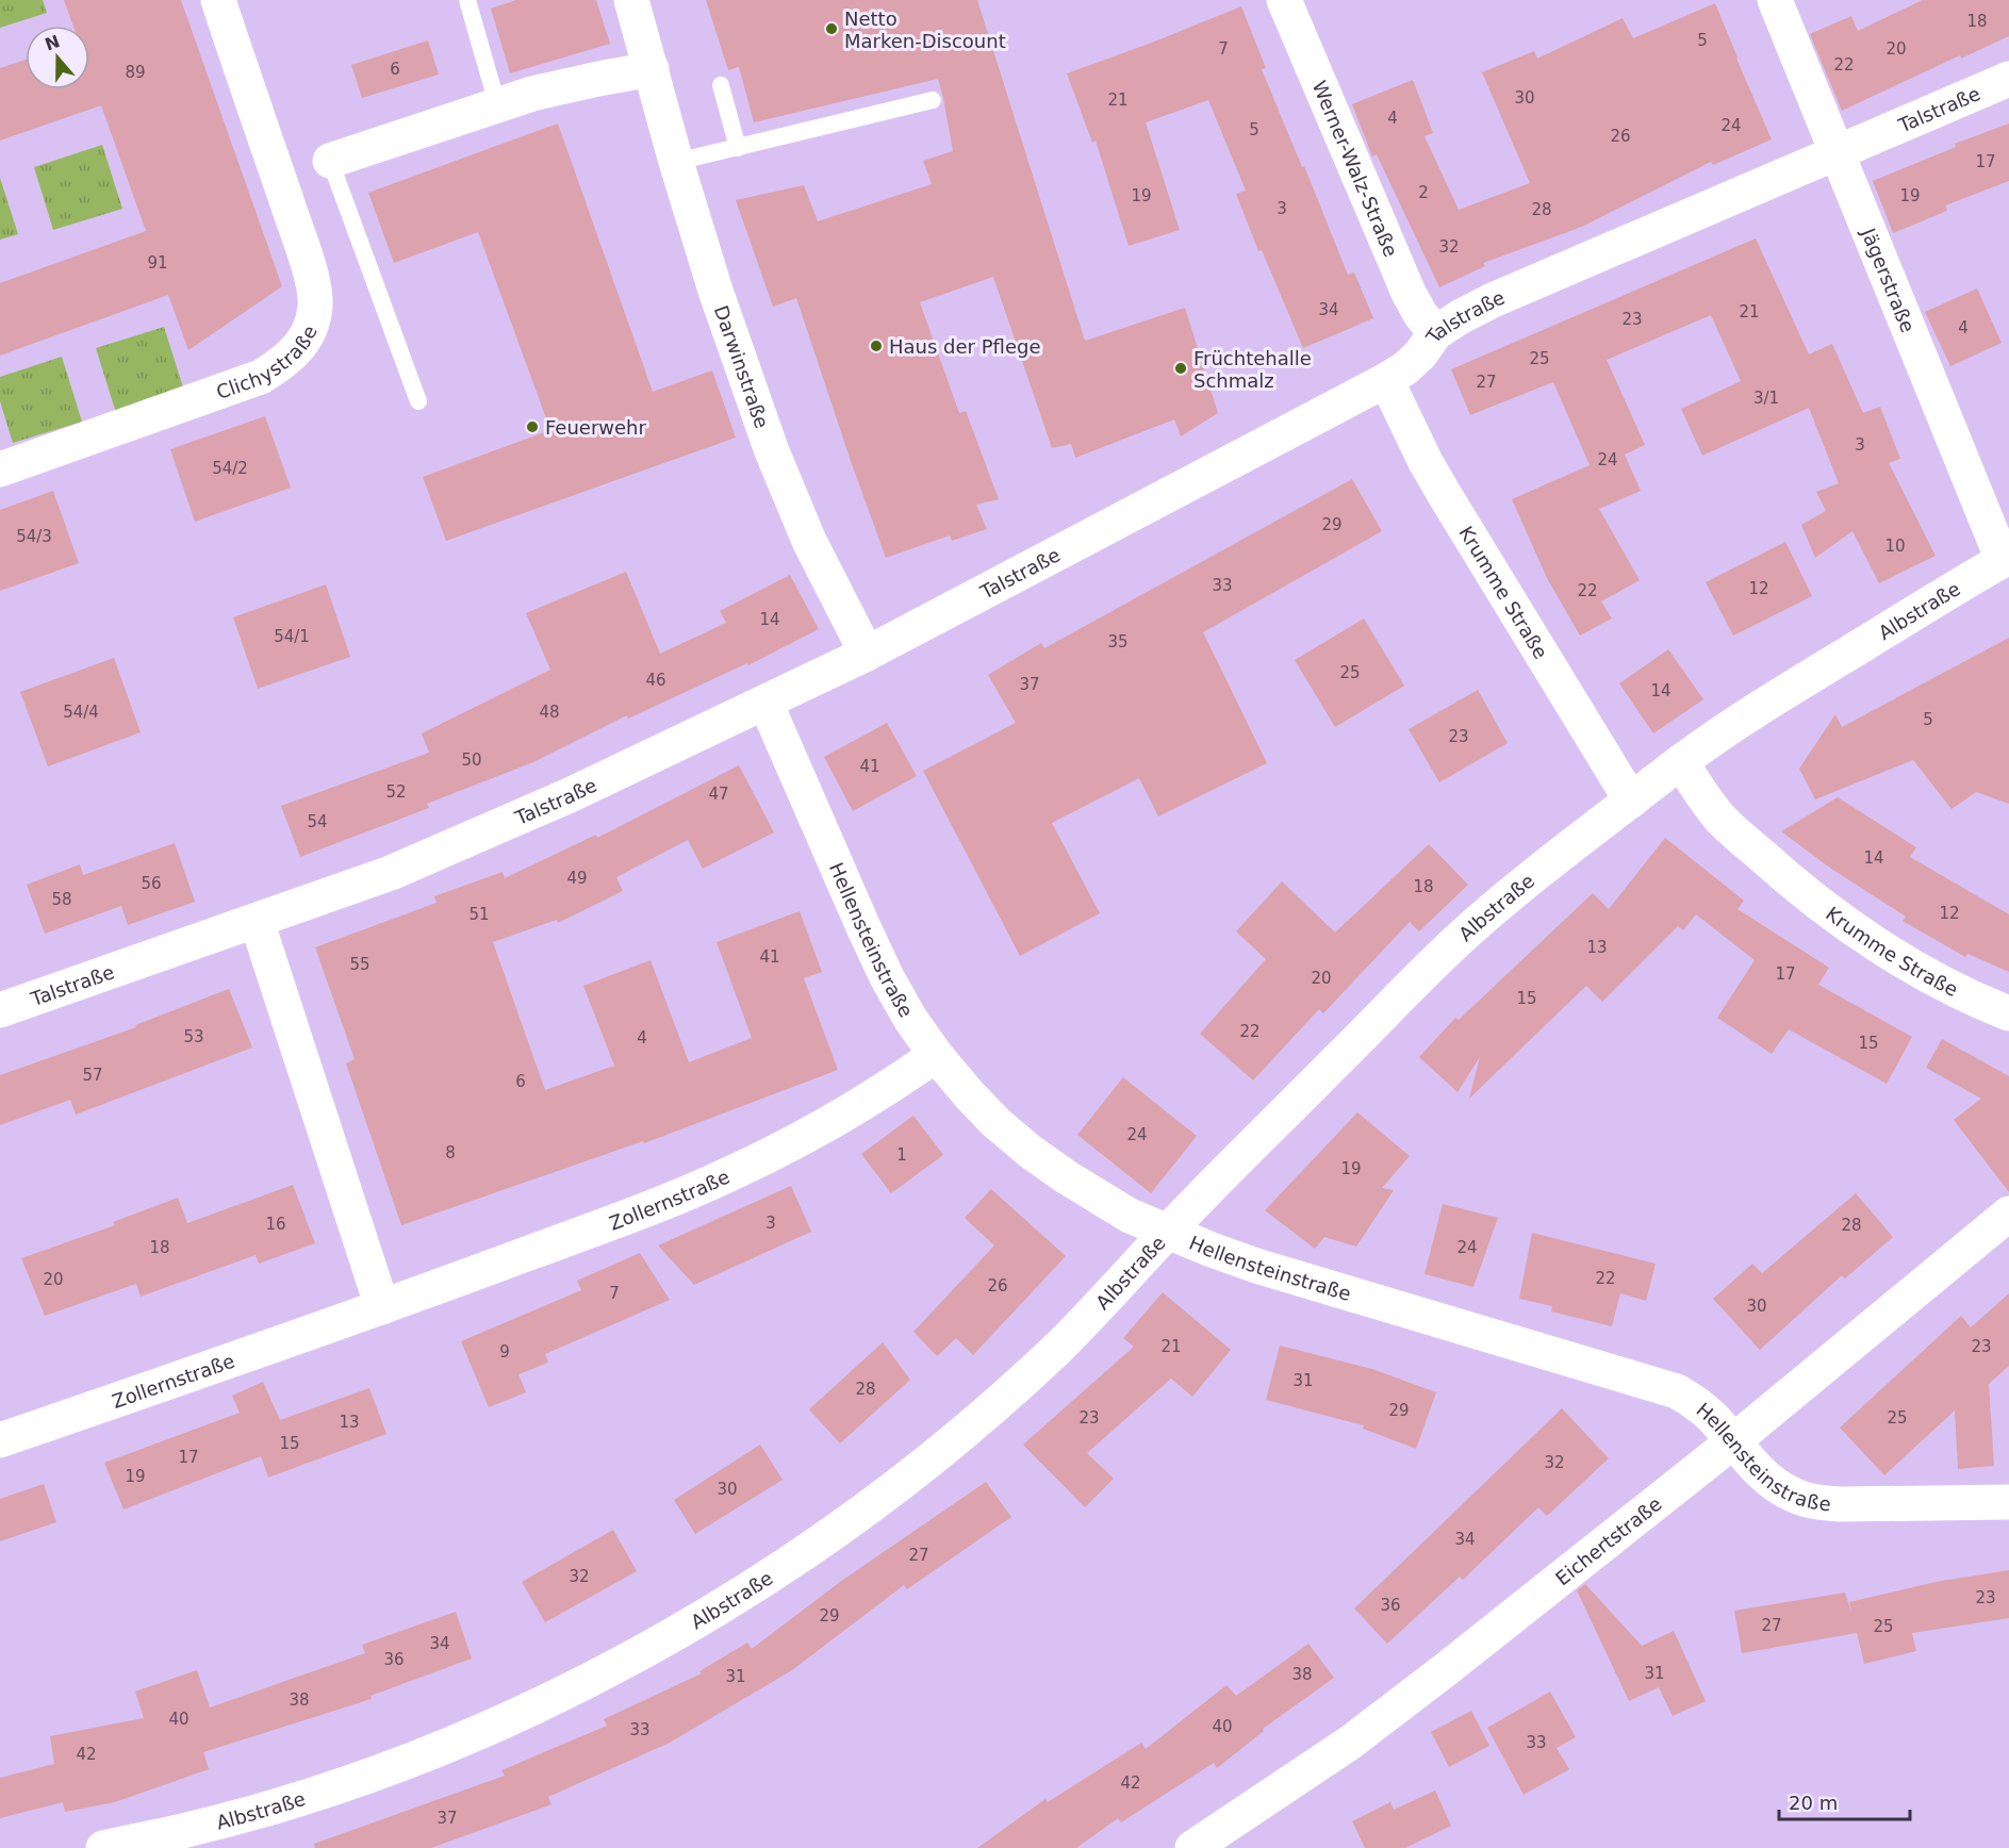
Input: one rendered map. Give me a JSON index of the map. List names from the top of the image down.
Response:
{
  "streets": {
    "street": [
      "Talstraße",
      "Werner-Walz-Straße",
      "Jägerstraße",
      "Clichystraße",
      "Darwinstraße",
      "Krumme Straße",
      "Albstraße",
      "Hellensteinstraße",
      "Zollernstraße",
      "Eichertstraße"
    ]
  },
  "crossings": [
    ["Talstraße", "Werner-Walz-Straße"],
    ["Talstraße", "Jägerstraße"],
    ["Talstraße", "Darwinstraße"],
    ["Talstraße", "Krumme Straße"],
    ["Talstraße", "Hellensteinstraße"],
    ["Jägerstraße", "Albstraße"],
    ["Krumme Straße", "Albstraße"],
    ["Albstraße", "Hellensteinstraße"],
    ["Hellensteinstraße", "Zollernstraße"],
    ["Hellensteinstraße", "Eichertstraße"]
  ],
  "places": [
    "Netto Marken-Discount",
    "Haus der Pflege",
    "Früchtehalle Schmalz",
    "Feuerwehr"
  ],
  "house_numbers": [
    "18",
    "5",
    "7",
    "20",
    "22",
    "6",
    "89",
    "30",
    "21",
    "4",
    "24",
    "5",
    "26",
    "17",
    "2",
    "19",
    "19",
    "3",
    "28",
    "32",
    "91",
    "34",
    "21",
    "23",
    "4",
    "25",
    "27",
    "3/1",
    "3",
    "24",
    "54/2",
    "29",
    "54/3",
    "10",
    "33",
    "12",
    "22",
    "14",
    "54/1",
    "35",
    "25",
    "46",
    "37",
    "14",
    "54/4",
    "48",
    "5",
    "23",
    "50",
    "41",
    "52",
    "47",
    "54",
    "14",
    "49",
    "56",
    "18",
    "58",
    "12",
    "51",
    "13",
    "41",
    "55",
    "17",
    "20",
    "15",
    "22",
    "53",
    "4",
    "15",
    "57",
    "6",
    "24",
    "8",
    "1",
    "19",
    "3",
    "16",
    "28",
    "18",
    "24",
    "22",
    "20",
    "26",
    "7",
    "30",
    "21",
    "23",
    "9",
    "31",
    "28",
    "29",
    "23",
    "25",
    "13",
    "15",
    "17",
    "32",
    "19",
    "30",
    "34",
    "27",
    "32",
    "23",
    "36",
    "29",
    "27",
    "25",
    "34",
    "36",
    "31",
    "38",
    "31",
    "38",
    "40",
    "40",
    "33",
    "33",
    "42",
    "42",
    "37"
  ],
  "scale_bar": "20 m",
  "north": "top"
}
